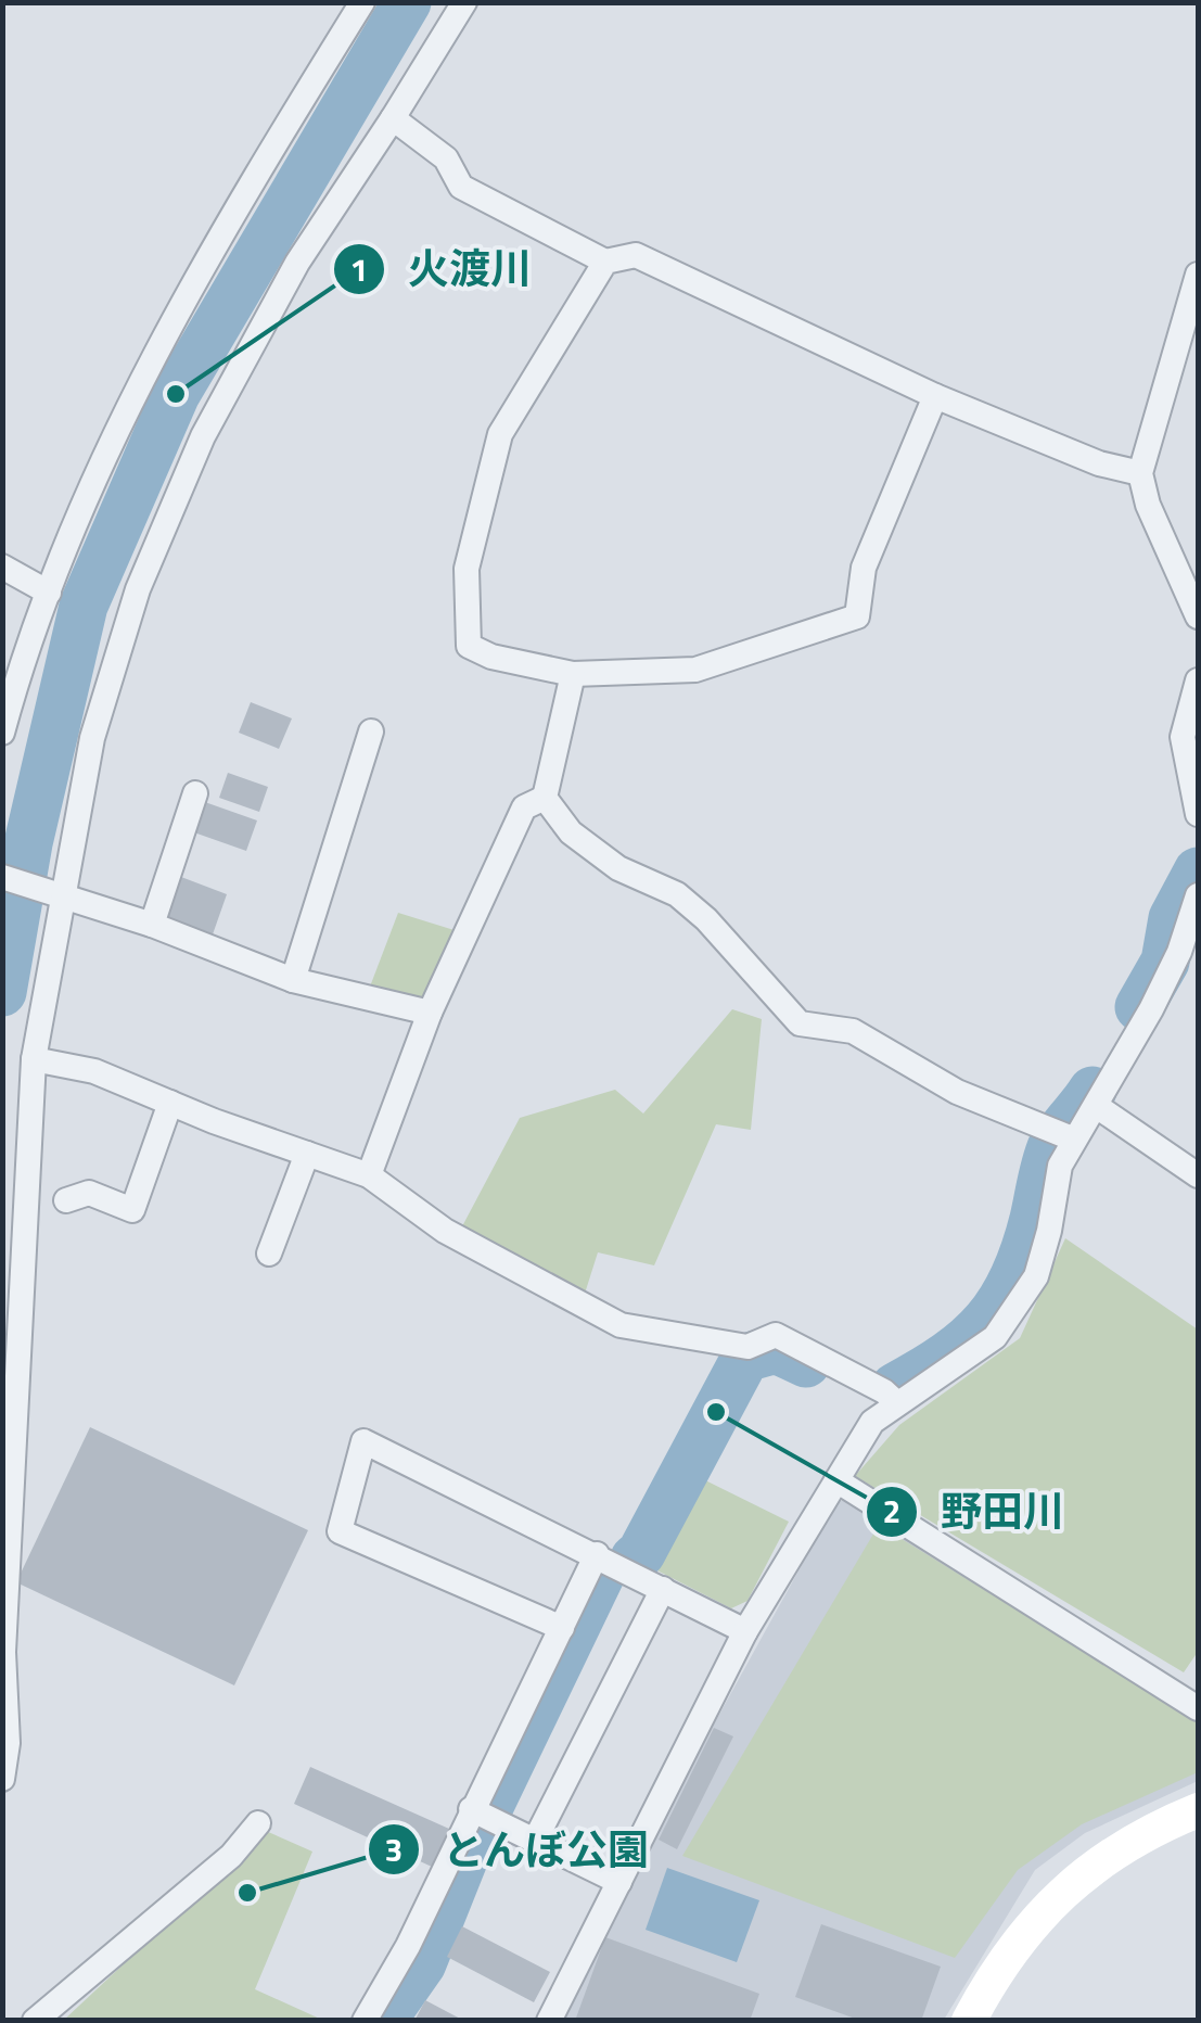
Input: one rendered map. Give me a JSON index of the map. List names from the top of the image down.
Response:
{
  "places": ["火渡川", "野田川", "とんぼ公園"]
}
